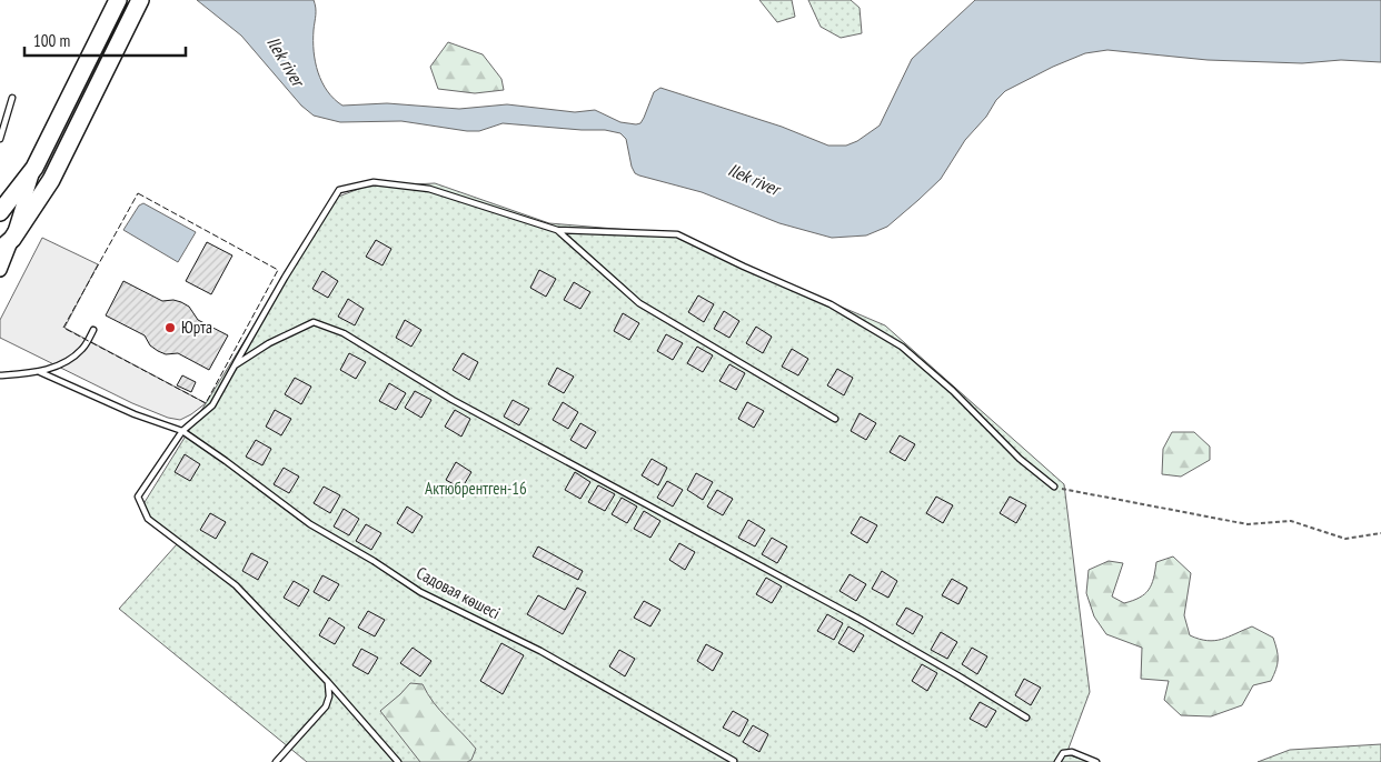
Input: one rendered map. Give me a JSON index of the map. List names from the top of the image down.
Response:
{
  "streets": {
    "lane": ["Садовая көшесі"]
  },
  "water": ["Ilek river"],
  "parks": ["Актюбрентген-16"],
  "places": ["Юрта"],
  "scale_bar": "100 m"
}
